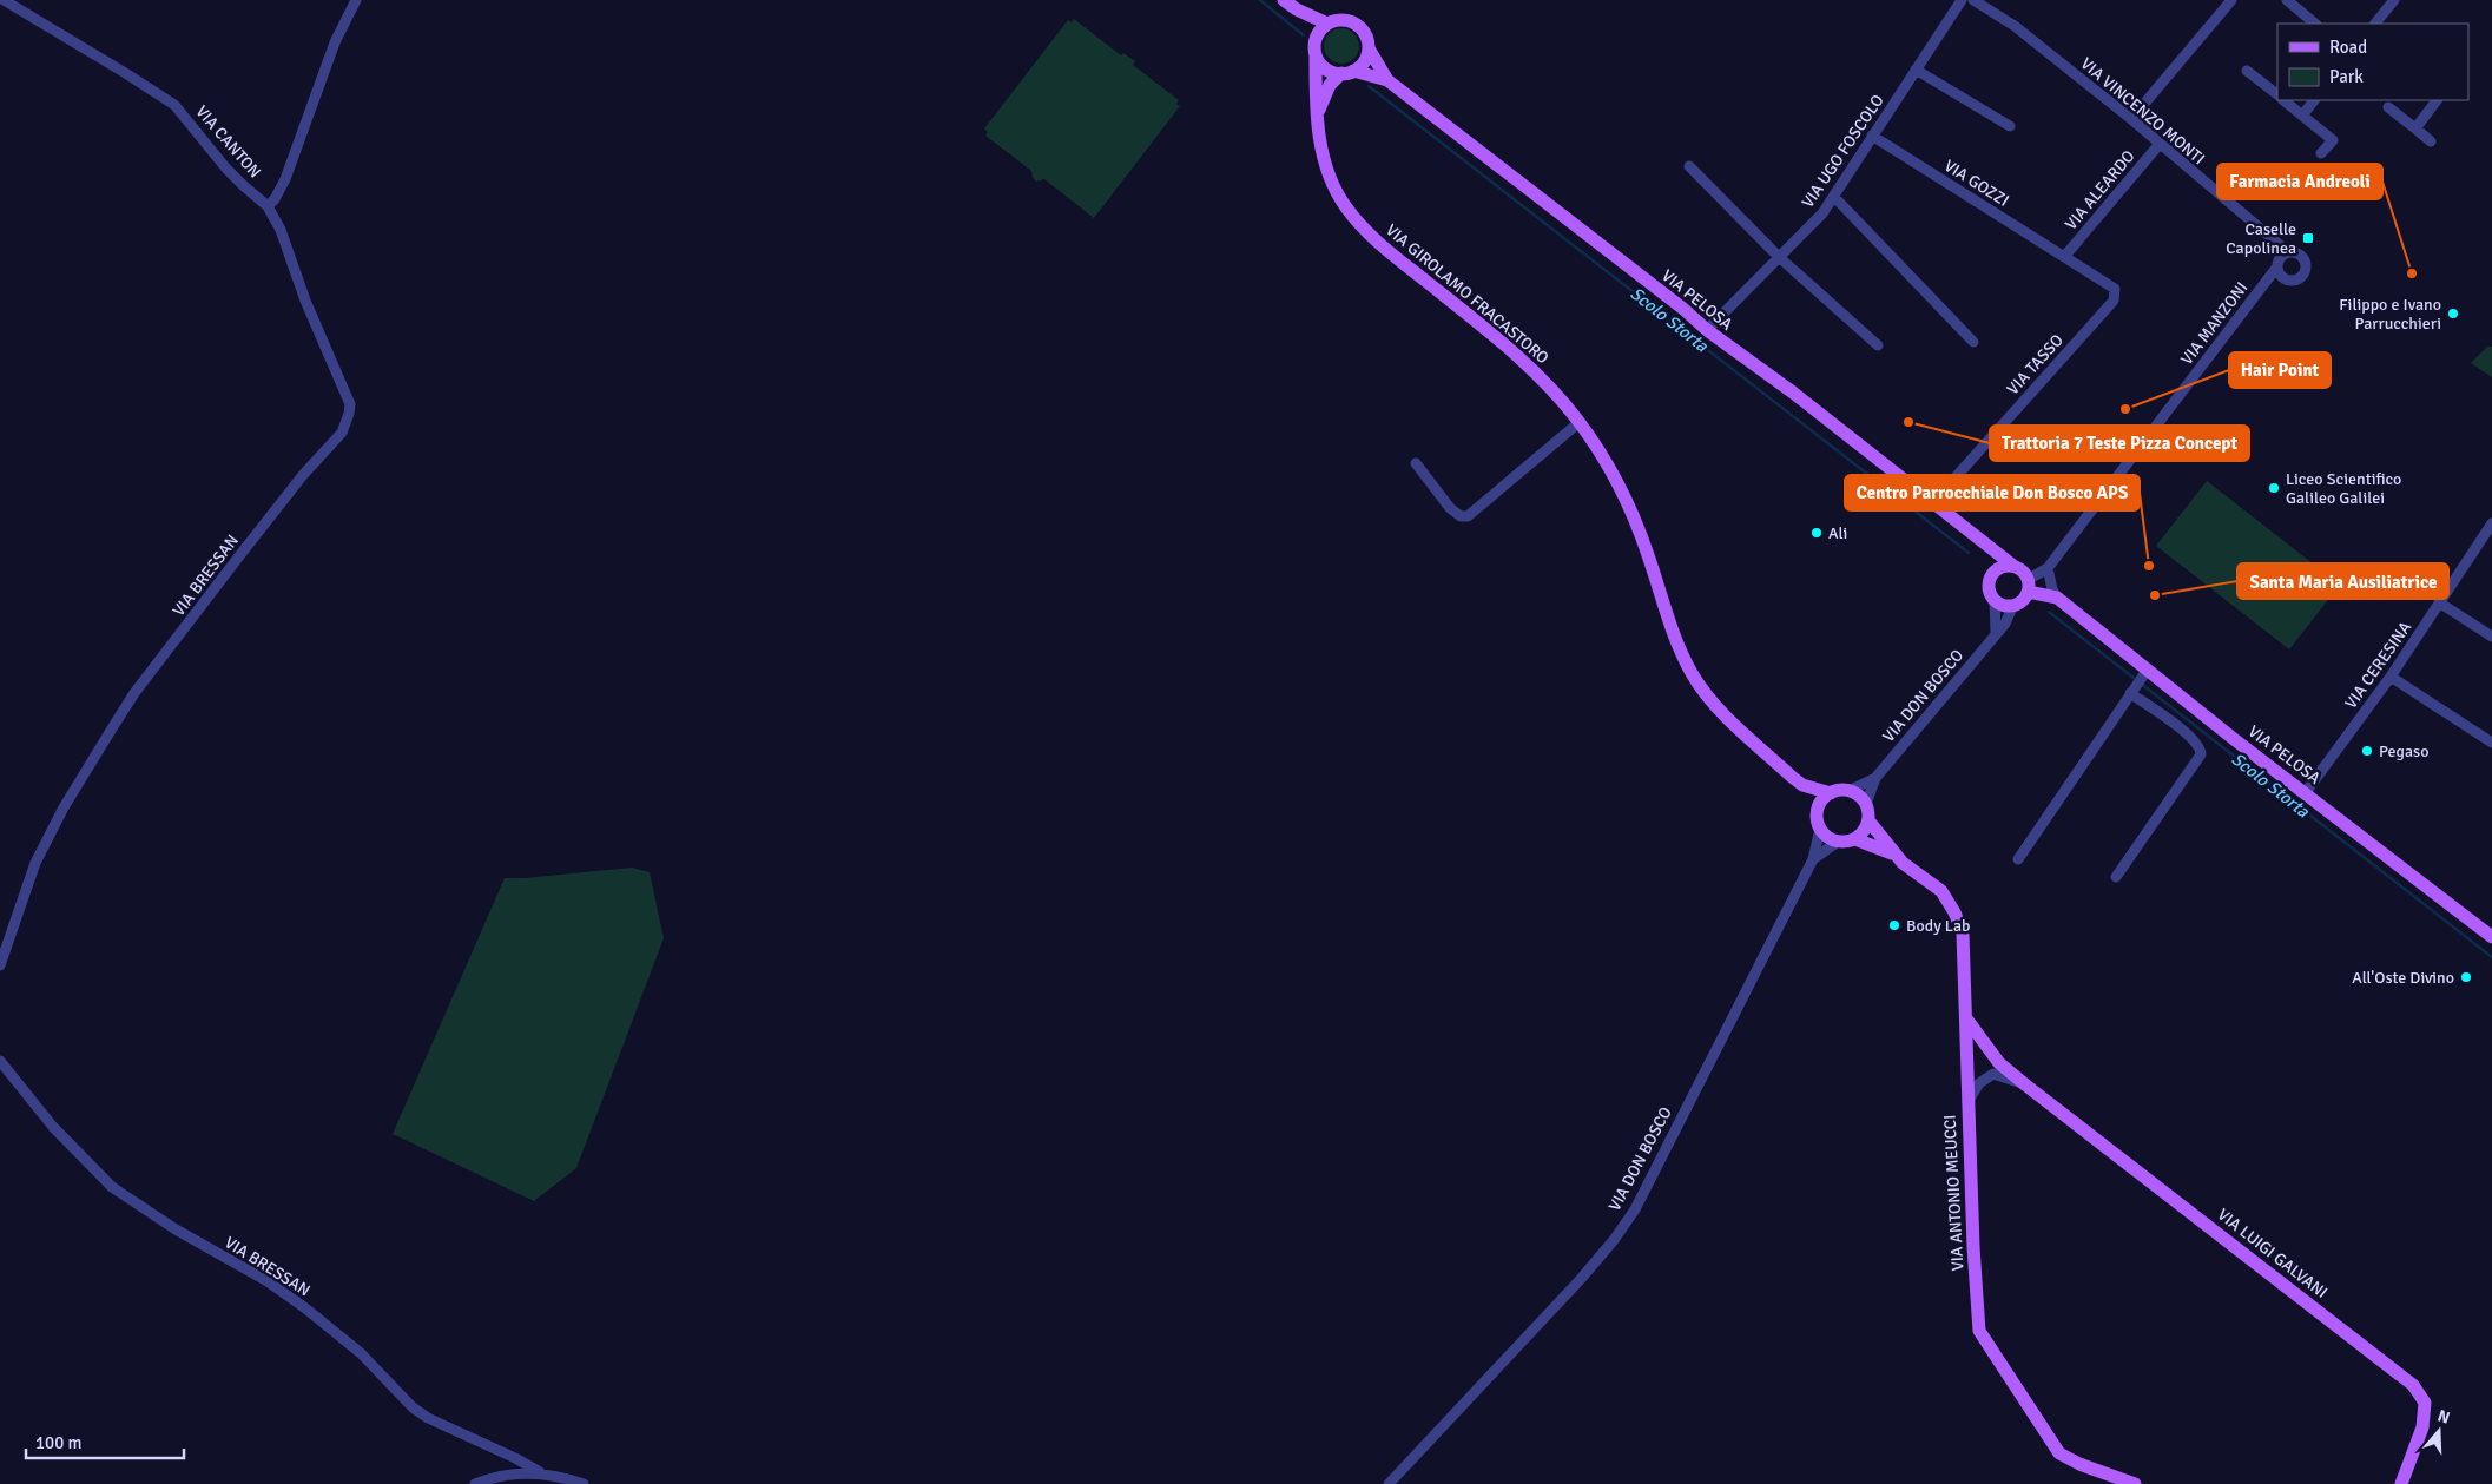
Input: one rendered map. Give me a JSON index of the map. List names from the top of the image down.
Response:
{
  "streets": {
    "main road": [
      "VIA GIROLAMO FRACASTORO",
      "VIA PELOSA",
      "VIA DON BOSCO",
      "VIA ANTONIO MEUCCI",
      "VIA LUIGI GALVANI"
    ],
    "street": [
      "VIA VINCENZO MONTI",
      "VIA CANTON",
      "VIA UGO FOSCOLO",
      "VIA GOZZI",
      "VIA ALEARDO",
      "VIA MANZONI",
      "VIA TASSO",
      "VIA BRESSAN",
      "VIA CERESINA"
    ]
  },
  "crossings": [
    ["VIA VINCENZO MONTI", "VIA ALEARDO"],
    ["VIA VINCENZO MONTI", "VIA MANZONI"],
    ["VIA CANTON", "VIA BRESSAN"],
    ["VIA UGO FOSCOLO", "VIA GOZZI"],
    ["VIA UGO FOSCOLO", "VIA PELOSA"],
    ["VIA GOZZI", "VIA ALEARDO"],
    ["VIA GOZZI", "VIA TASSO"],
    ["VIA ALEARDO", "VIA TASSO"],
    ["VIA GIROLAMO FRACASTORO", "VIA PELOSA"],
    ["VIA GIROLAMO FRACASTORO", "VIA DON BOSCO"],
    ["VIA GIROLAMO FRACASTORO", "VIA ANTONIO MEUCCI"],
    ["VIA PELOSA", "VIA TASSO"],
    ["VIA PELOSA", "VIA CERESINA"],
    ["VIA PELOSA", "VIA DON BOSCO"],
    ["VIA DON BOSCO", "VIA ANTONIO MEUCCI"],
    ["VIA ANTONIO MEUCCI", "VIA LUIGI GALVANI"]
  ],
  "water": ["Scolo Storta"],
  "places": {
    "transit": ["Caselle Capolinea"],
    "other": [
      "Farmacia Andreoli",
      "Filippo e Ivano Parrucchieri",
      "Hair Point",
      "Trattoria 7 Teste Pizza Concept",
      "Liceo Scientifico Galileo Galilei",
      "Ali",
      "Centro Parrocchiale Don Bosco APS",
      "Santa Maria Ausiliatrice",
      "Pegaso",
      "Body Lab",
      "All'Oste Divino"
    ]
  },
  "legend": ["Road", "Park"],
  "scale_bar": "100 m",
  "north": "top"
}
